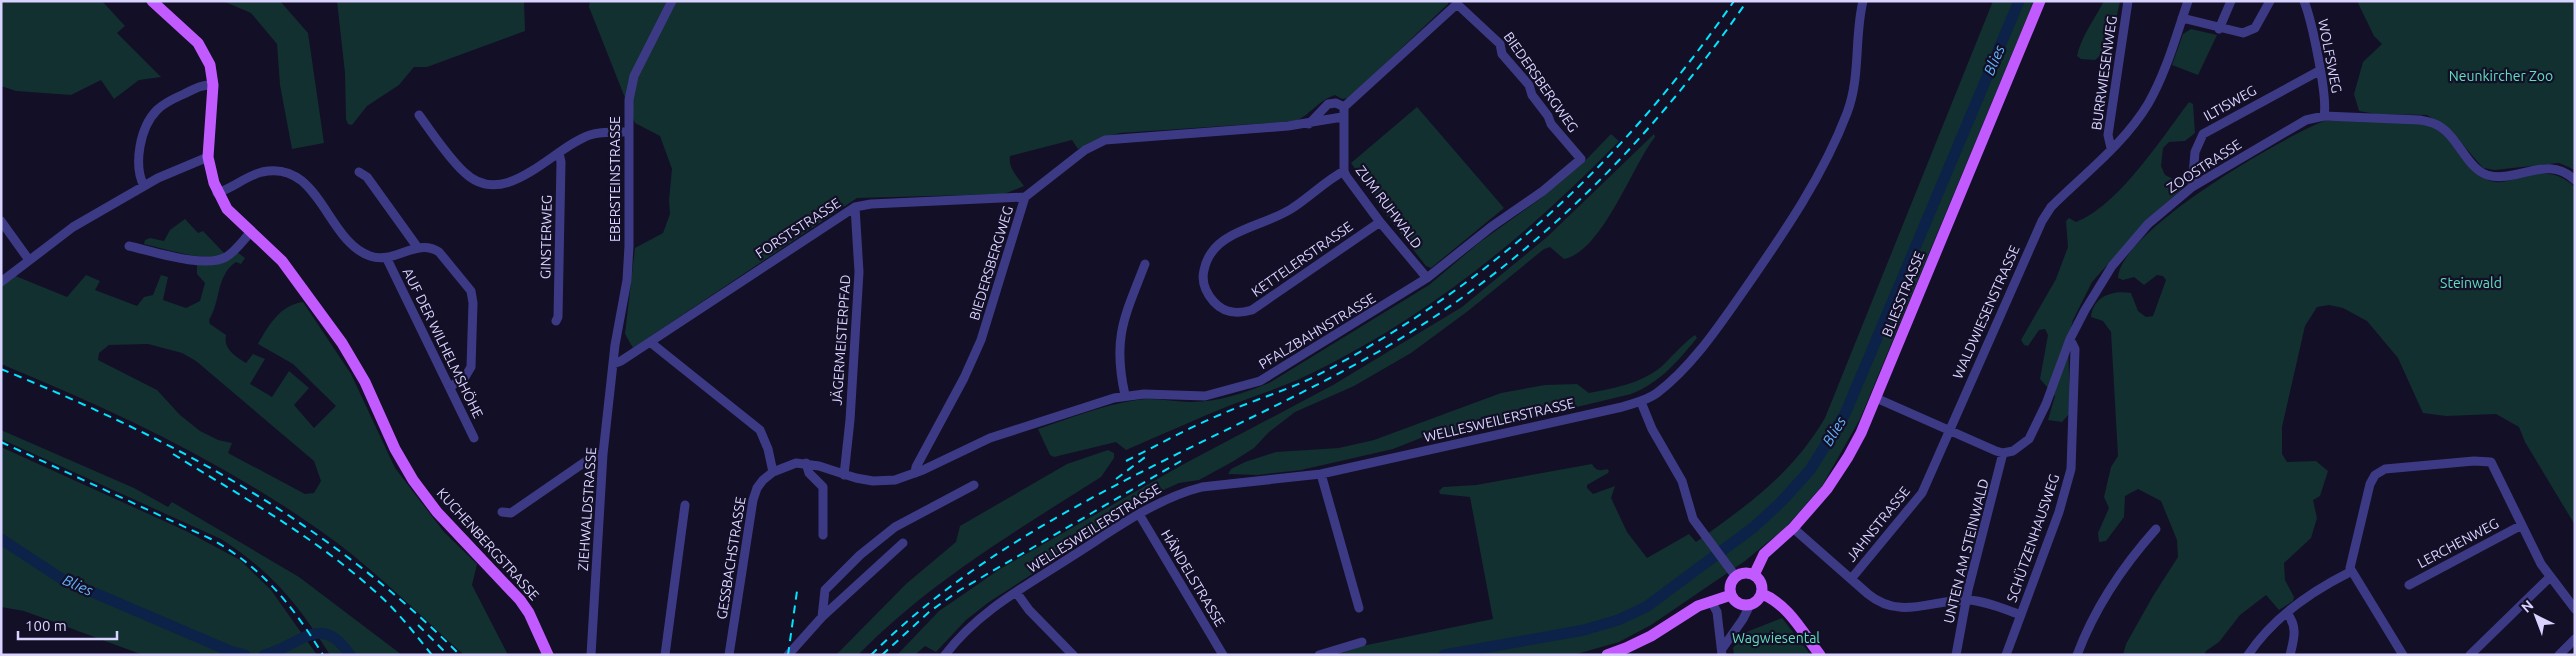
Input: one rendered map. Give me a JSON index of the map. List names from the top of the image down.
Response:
{
  "streets": {
    "main road": ["BLIESSTRASSE", "KUCHENBERGSTRASSE"],
    "street": [
      "WOLFSWEG",
      "BURRWIESENWEG",
      "BIEDERSBERGWEG",
      "ILTISWEG",
      "ZOOSTRASSE",
      "EBERSTEINSTRASSE",
      "ZUM RUHWALD",
      "FORSTSTRASSE",
      "GINSTERWEG",
      "KETTELERSTRASSE",
      "WALDWIESENSTRASSE",
      "PFALZBAHNSTRASSE",
      "JÄGERMEISTERPFAD",
      "AUF DER WILHELMSHÖHE",
      "WELLESWEILERSTRASSE",
      "ZIEHWALDSTRASSE",
      "JAHNSTRASSE",
      "SCHÜTZENHAUSWEG",
      "LERCHENWEG",
      "UNTEN AM STEINWALD",
      "GESSBACHSTRASSE",
      "HÄNDELSTRASSE"
    ]
  },
  "crossings": [
    ["WOLFSWEG", "ILTISWEG"],
    ["WOLFSWEG", "ZOOSTRASSE"],
    ["BURRWIESENWEG", "WALDWIESENSTRASSE"],
    ["BIEDERSBERGWEG", "ZUM RUHWALD"],
    ["BIEDERSBERGWEG", "FORSTSTRASSE"],
    ["BIEDERSBERGWEG", "PFALZBAHNSTRASSE"],
    ["ILTISWEG", "ZOOSTRASSE"],
    ["ZOOSTRASSE", "SCHÜTZENHAUSWEG"],
    ["ZOOSTRASSE", "UNTEN AM STEINWALD"],
    ["EBERSTEINSTRASSE", "FORSTSTRASSE"],
    ["EBERSTEINSTRASSE", "ZIEHWALDSTRASSE"],
    ["ZUM RUHWALD", "KETTELERSTRASSE"],
    ["ZUM RUHWALD", "PFALZBAHNSTRASSE"],
    ["FORSTSTRASSE", "JÄGERMEISTERPFAD"],
    ["FORSTSTRASSE", "ZIEHWALDSTRASSE"],
    ["WALDWIESENSTRASSE", "JAHNSTRASSE"],
    ["WELLESWEILERSTRASSE", "HÄNDELSTRASSE"]
  ],
  "water": ["Blies"],
  "parks": ["Neunkircher Zoo", "Steinwald", "Wagwiesental"],
  "scale_bar": "100 m",
  "north": "top left"
}
